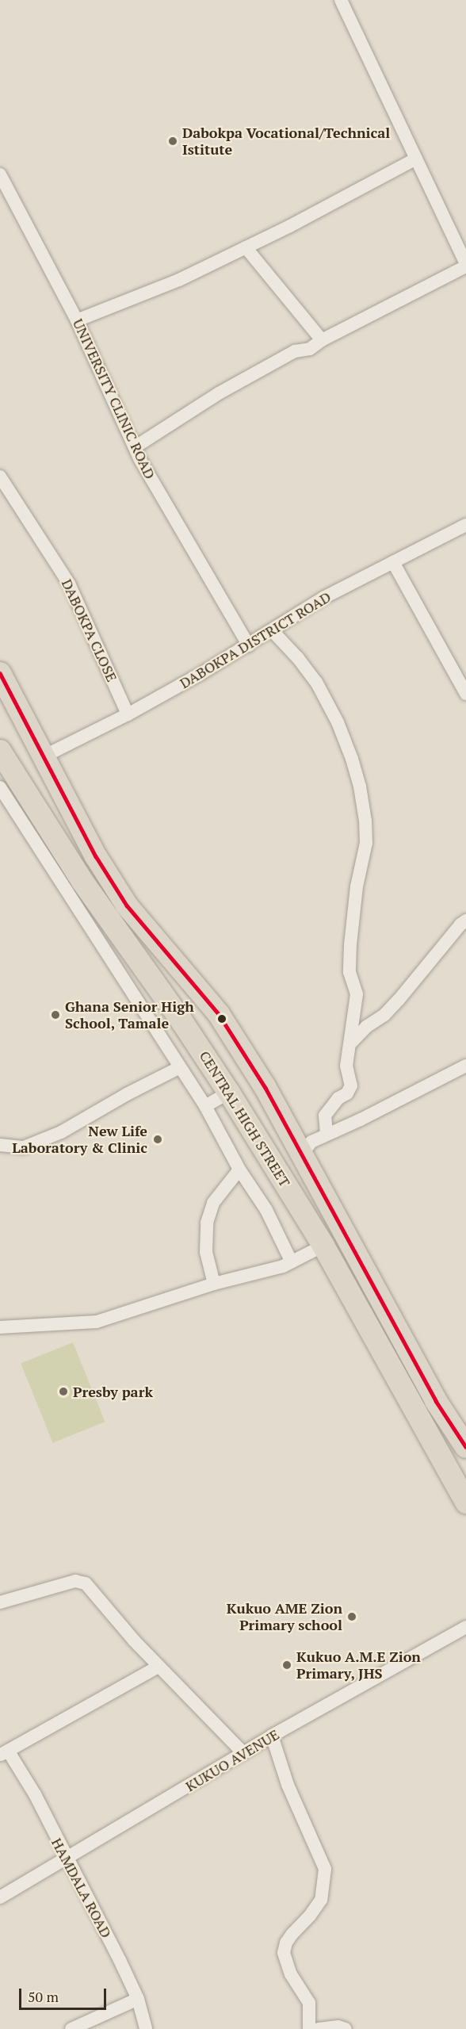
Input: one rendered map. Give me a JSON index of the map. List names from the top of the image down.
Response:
{
  "streets": {
    "highway": ["CENTRAL HIGH STREET"],
    "street": [
      "UNIVERSITY CLINIC ROAD",
      "DABOKPA CLOSE",
      "DABOKPA DISTRICT ROAD",
      "KUKUO AVENUE",
      "HAMDALA ROAD"
    ]
  },
  "crossings": [
    ["UNIVERSITY CLINIC ROAD", "DABOKPA DISTRICT ROAD"],
    ["DABOKPA CLOSE", "DABOKPA DISTRICT ROAD"],
    ["DABOKPA DISTRICT ROAD", "CENTRAL HIGH STREET"],
    ["KUKUO AVENUE", "HAMDALA ROAD"]
  ],
  "places": [
    "Dabokpa Vocational/Technical Istitute",
    "Ghana Senior High School, Tamale",
    "New Life Laboratory & Clinic",
    "Presby park",
    "Kukuo AME Zion Primary school",
    "Kukuo A.M.E Zion Primary, JHS"
  ],
  "scale_bar": "50 m"
}
